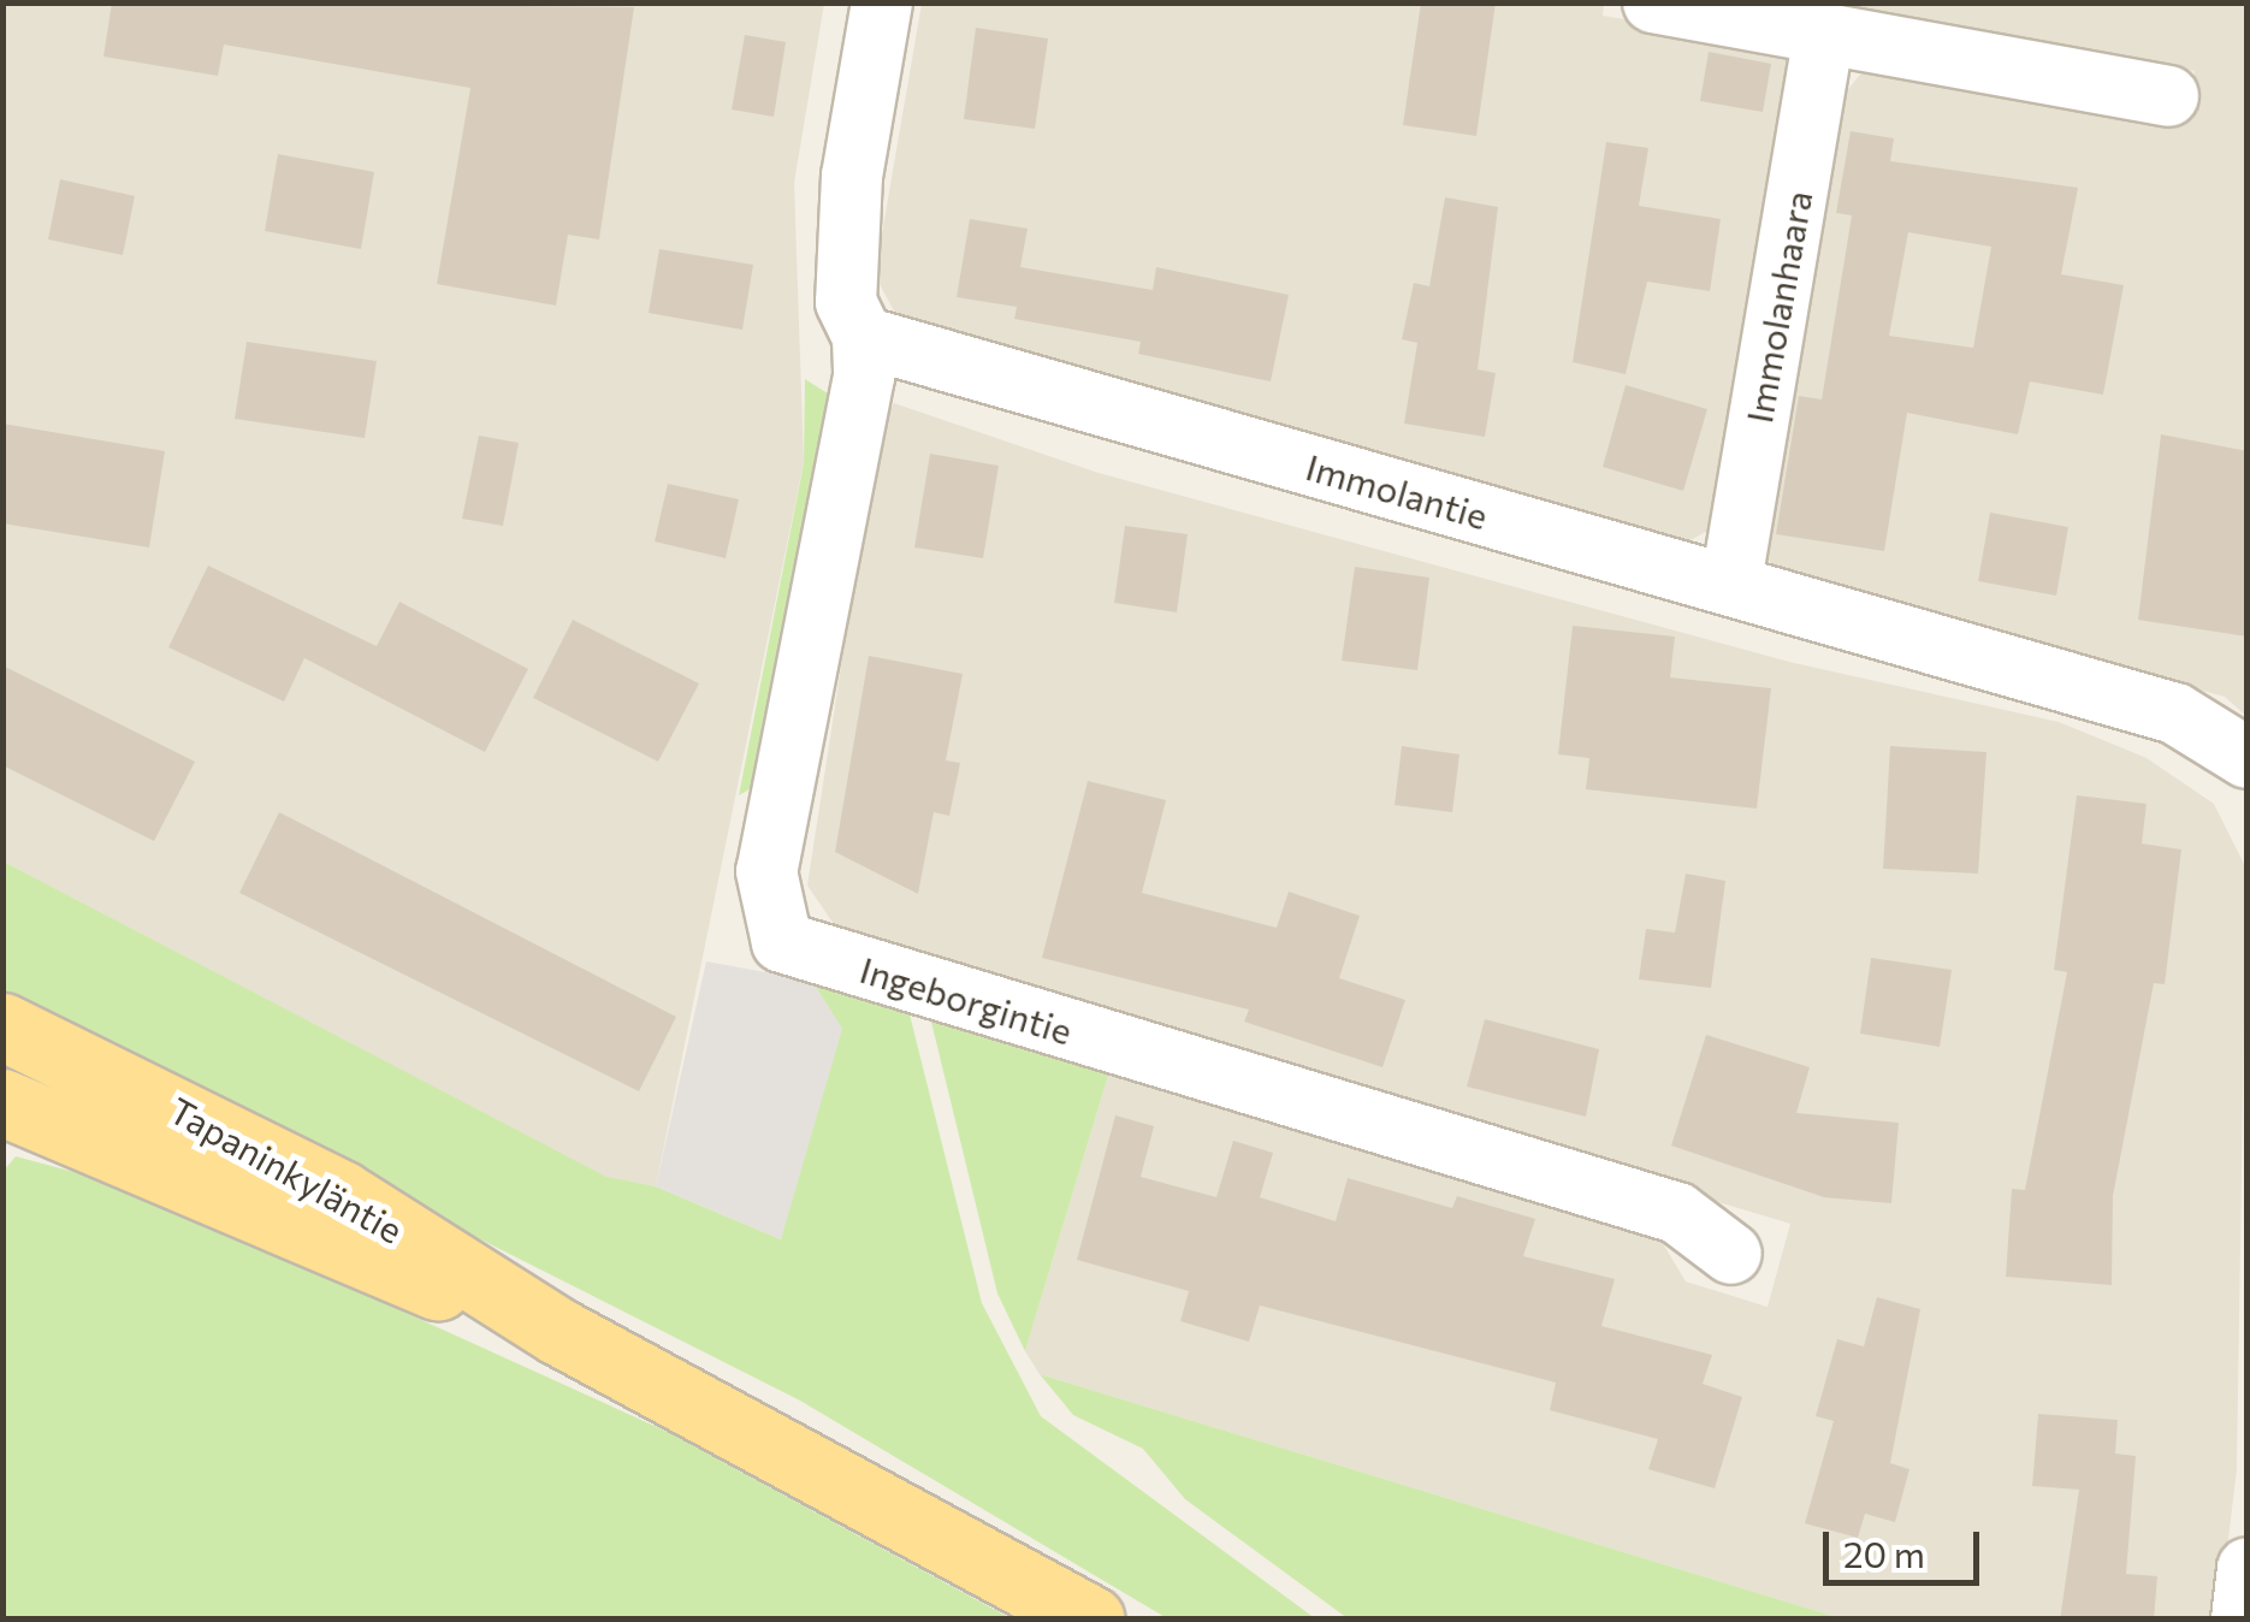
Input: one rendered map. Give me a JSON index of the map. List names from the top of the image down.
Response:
{
  "streets": {
    "main road": ["Tapaninkyläntie"],
    "street": ["Immolanhaara", "Immolantie", "Ingeborgintie"]
  },
  "crossings": [
    ["Immolanhaara", "Immolantie"],
    ["Immolantie", "Ingeborgintie"]
  ],
  "scale_bar": "20 m"
}
